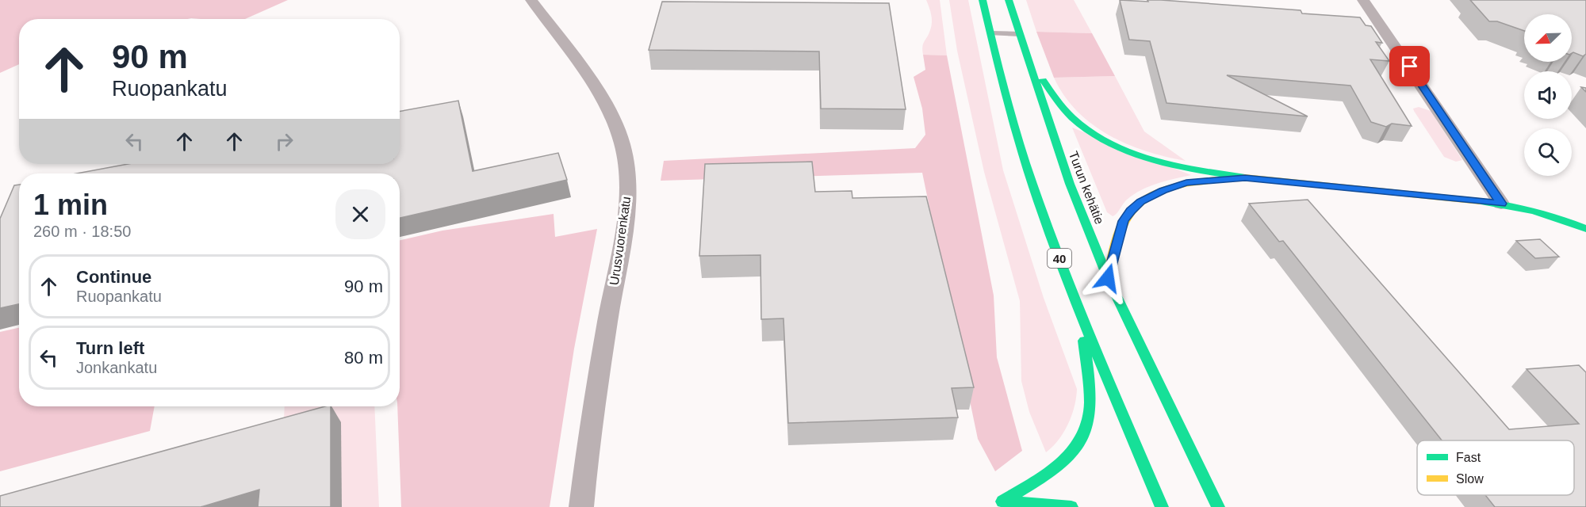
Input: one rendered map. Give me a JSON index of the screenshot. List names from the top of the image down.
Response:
{
  "streets": {
    "main road": ["Turun kehätie", "40"],
    "street": ["Urusvuorenkatu"]
  },
  "legend": ["Fast", "Slow"],
  "north": "bottom left",
  "page": {
    "turn": ["90 m", "Ruopankatu"],
    "heading": ["1 min", "260 m · 18:50"],
    "list": [
      {
        "name": "Continue",
        "note": "Ruopankatu",
        "value": "90 m"
      },
      {
        "name": "Turn left",
        "note": "Jonkankatu",
        "value": "80 m"
      }
    ]
  }
}
